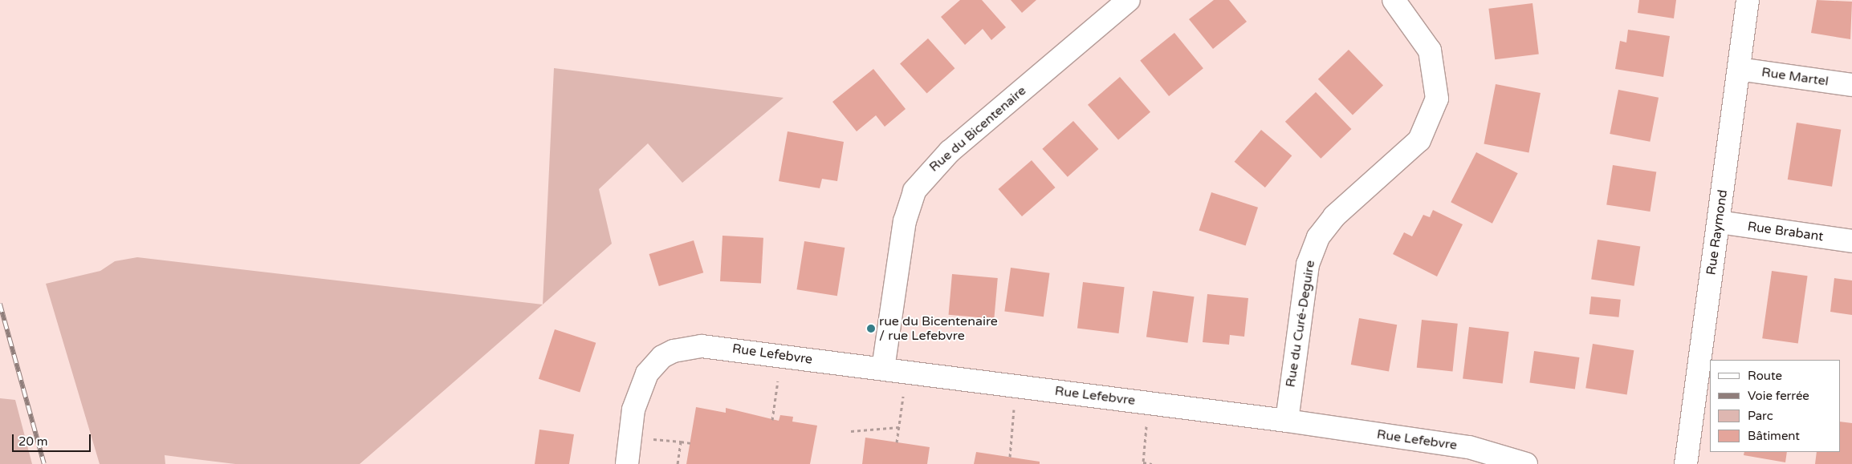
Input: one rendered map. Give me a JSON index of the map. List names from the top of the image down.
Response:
{
  "streets": {
    "street": [
      "Rue Martel",
      "Rue du Bicentenaire",
      "Rue Brabant",
      "Rue Raymond",
      "Rue du Curé-Deguire",
      "Rue Lefebvre"
    ]
  },
  "crossings": [
    ["Rue Martel", "Rue Raymond"],
    ["Rue du Bicentenaire", "Rue Lefebvre"],
    ["Rue Brabant", "Rue Raymond"],
    ["Rue du Curé-Deguire", "Rue Lefebvre"]
  ],
  "places": ["rue du Bicentenaire / rue Lefebvre"],
  "legend": [
    "Route",
    "Voie ferrée",
    "Parc",
    "Bâtiment"
  ],
  "scale_bar": "20 m"
}
